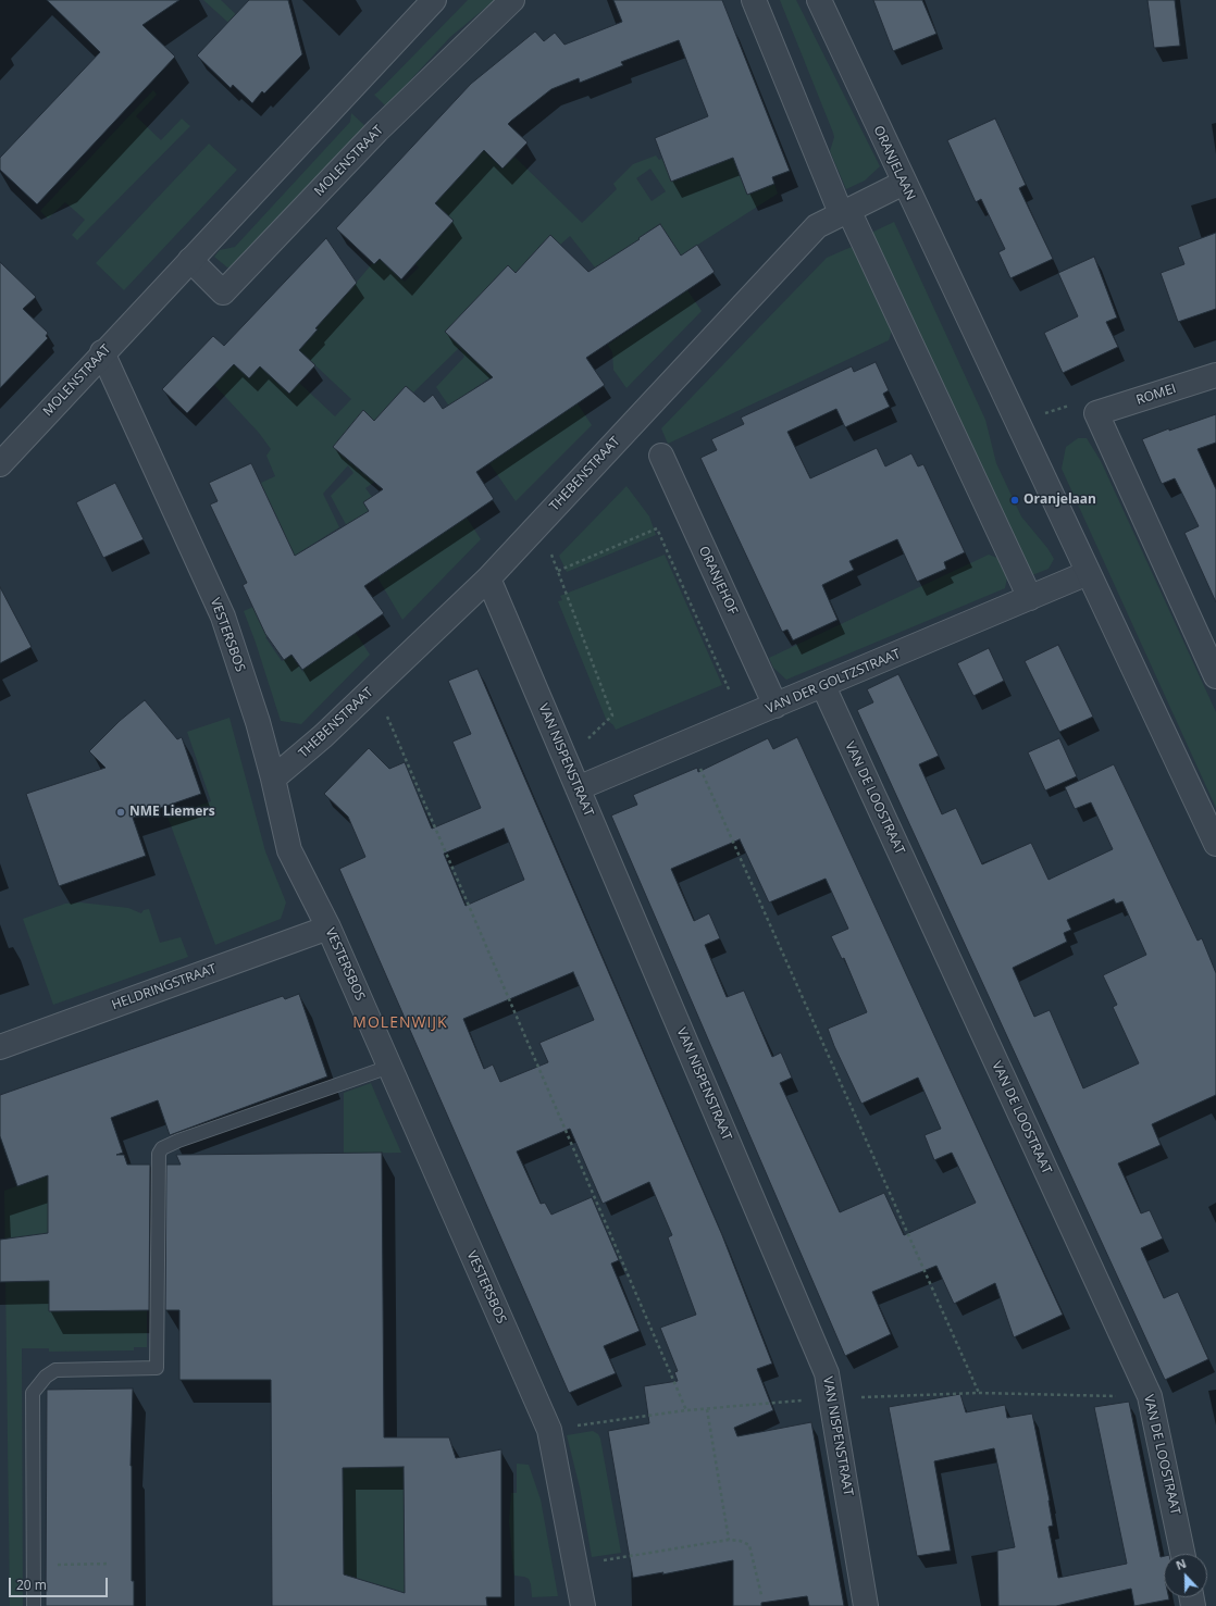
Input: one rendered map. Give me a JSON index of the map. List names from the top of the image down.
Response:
{
  "streets": {
    "street": [
      "MOLENSTRAAT",
      "ORANJELAAN",
      "ROMEI",
      "THEBENSTRAAT",
      "ORANJEHOF",
      "VESTERSBOS",
      "VAN DER GOLTZSTRAAT",
      "VAN NISPENSTRAAT",
      "VAN DE LOOSTRAAT",
      "HELDRINGSTRAAT"
    ]
  },
  "crossings": [
    ["MOLENSTRAAT", "VESTERSBOS"],
    ["ORANJELAAN", "THEBENSTRAAT"],
    ["ORANJELAAN", "VAN DER GOLTZSTRAAT"],
    ["THEBENSTRAAT", "VESTERSBOS"],
    ["THEBENSTRAAT", "VAN NISPENSTRAAT"],
    ["ORANJEHOF", "VAN DER GOLTZSTRAAT"],
    ["VESTERSBOS", "HELDRINGSTRAAT"],
    ["VAN DER GOLTZSTRAAT", "VAN NISPENSTRAAT"],
    ["VAN DER GOLTZSTRAAT", "VAN DE LOOSTRAAT"]
  ],
  "districts": ["MOLENWIJK"],
  "places": ["Oranjelaan", "NME Liemers"],
  "scale_bar": "20 m",
  "north": "top"
}
